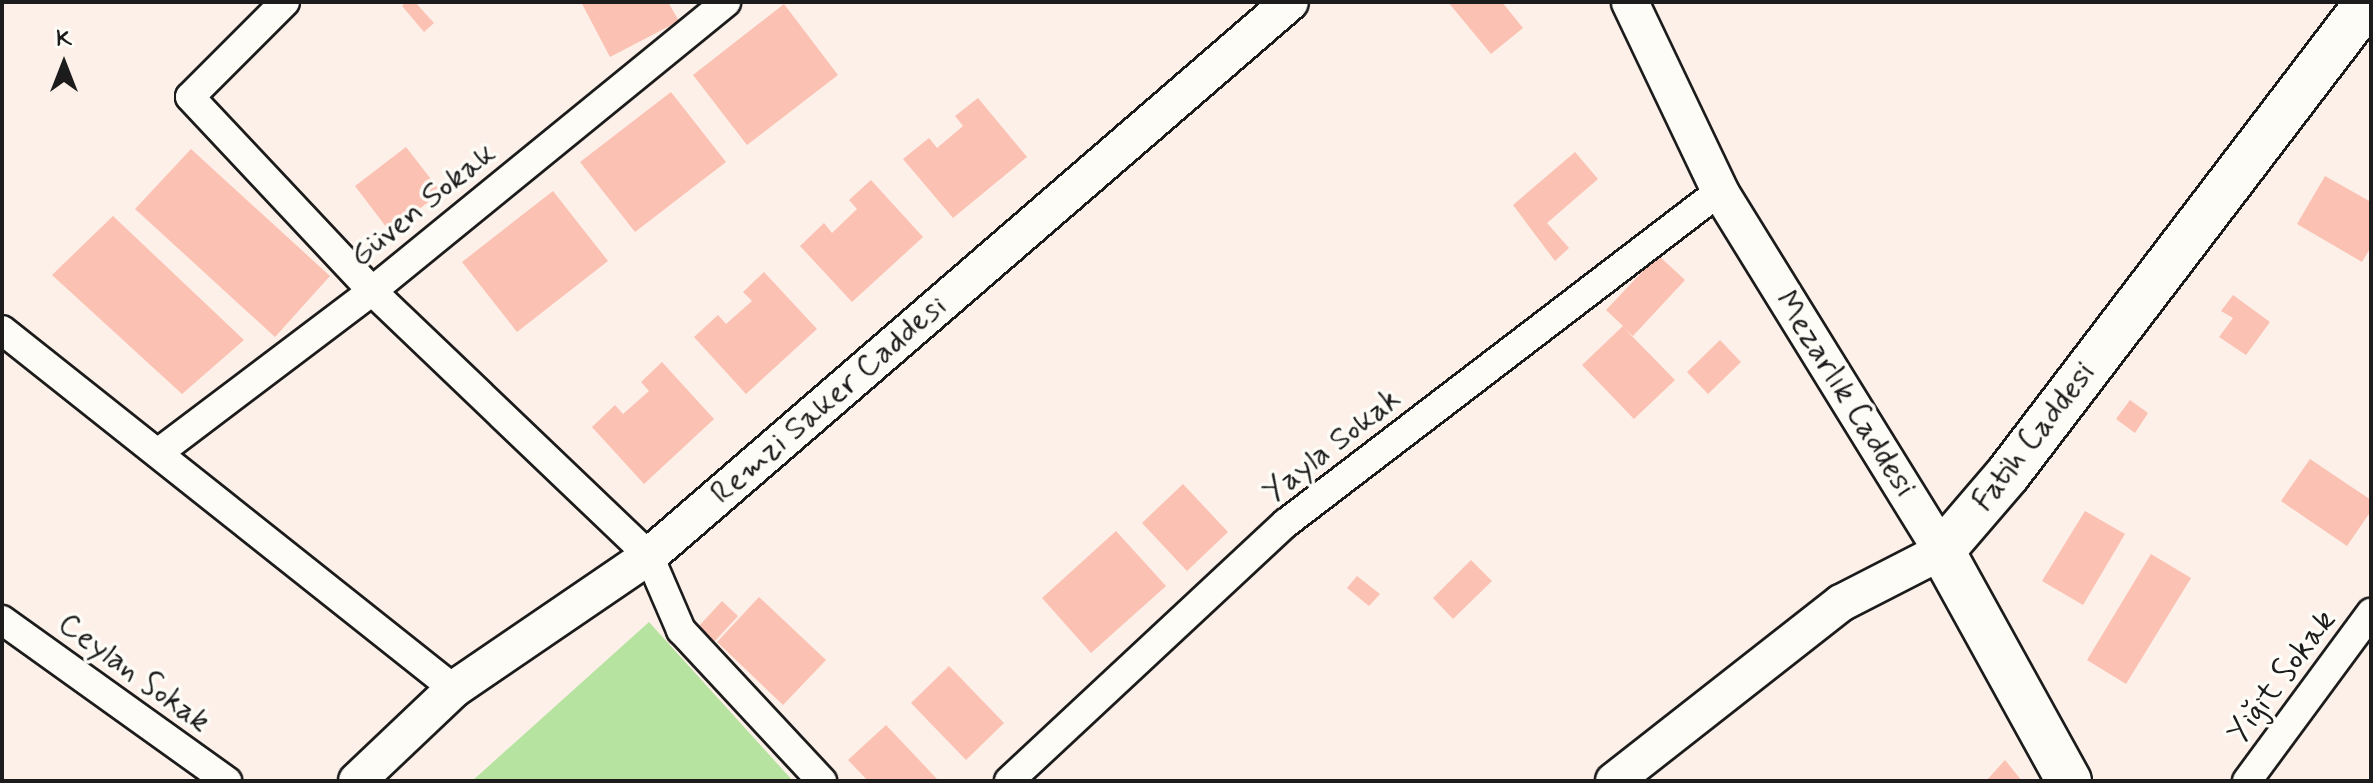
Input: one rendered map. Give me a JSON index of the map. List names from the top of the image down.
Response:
{
  "streets": {
    "main road": ["Mezarlık Caddesi", "Fatih Caddesi"],
    "street": [
      "Güven Sokak",
      "Remzi Saker Caddesi",
      "Yayla Sokak",
      "Ceylan Sokak",
      "Yiğit Sokak"
    ]
  },
  "crossings": [
    ["Mezarlık Caddesi", "Fatih Caddesi"],
    ["Mezarlık Caddesi", "Yayla Sokak"]
  ],
  "north": "top"
}
